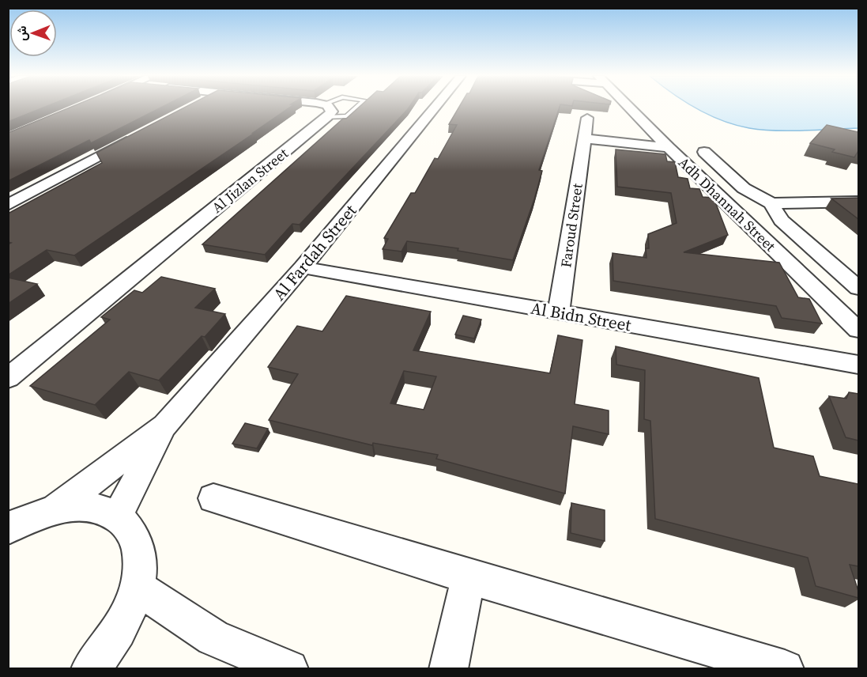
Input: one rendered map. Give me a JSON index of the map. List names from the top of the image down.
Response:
{
  "streets": {
    "street": [
      "Al Jizlan Street",
      "Adh Dhannah Street",
      "Faroud Street",
      "Al Fardah Street",
      "Al Bidn Street"
    ]
  },
  "crossings": [
    ["Faroud Street", "Al Bidn Street"],
    ["Al Fardah Street", "Al Bidn Street"]
  ],
  "north": "left"
}
